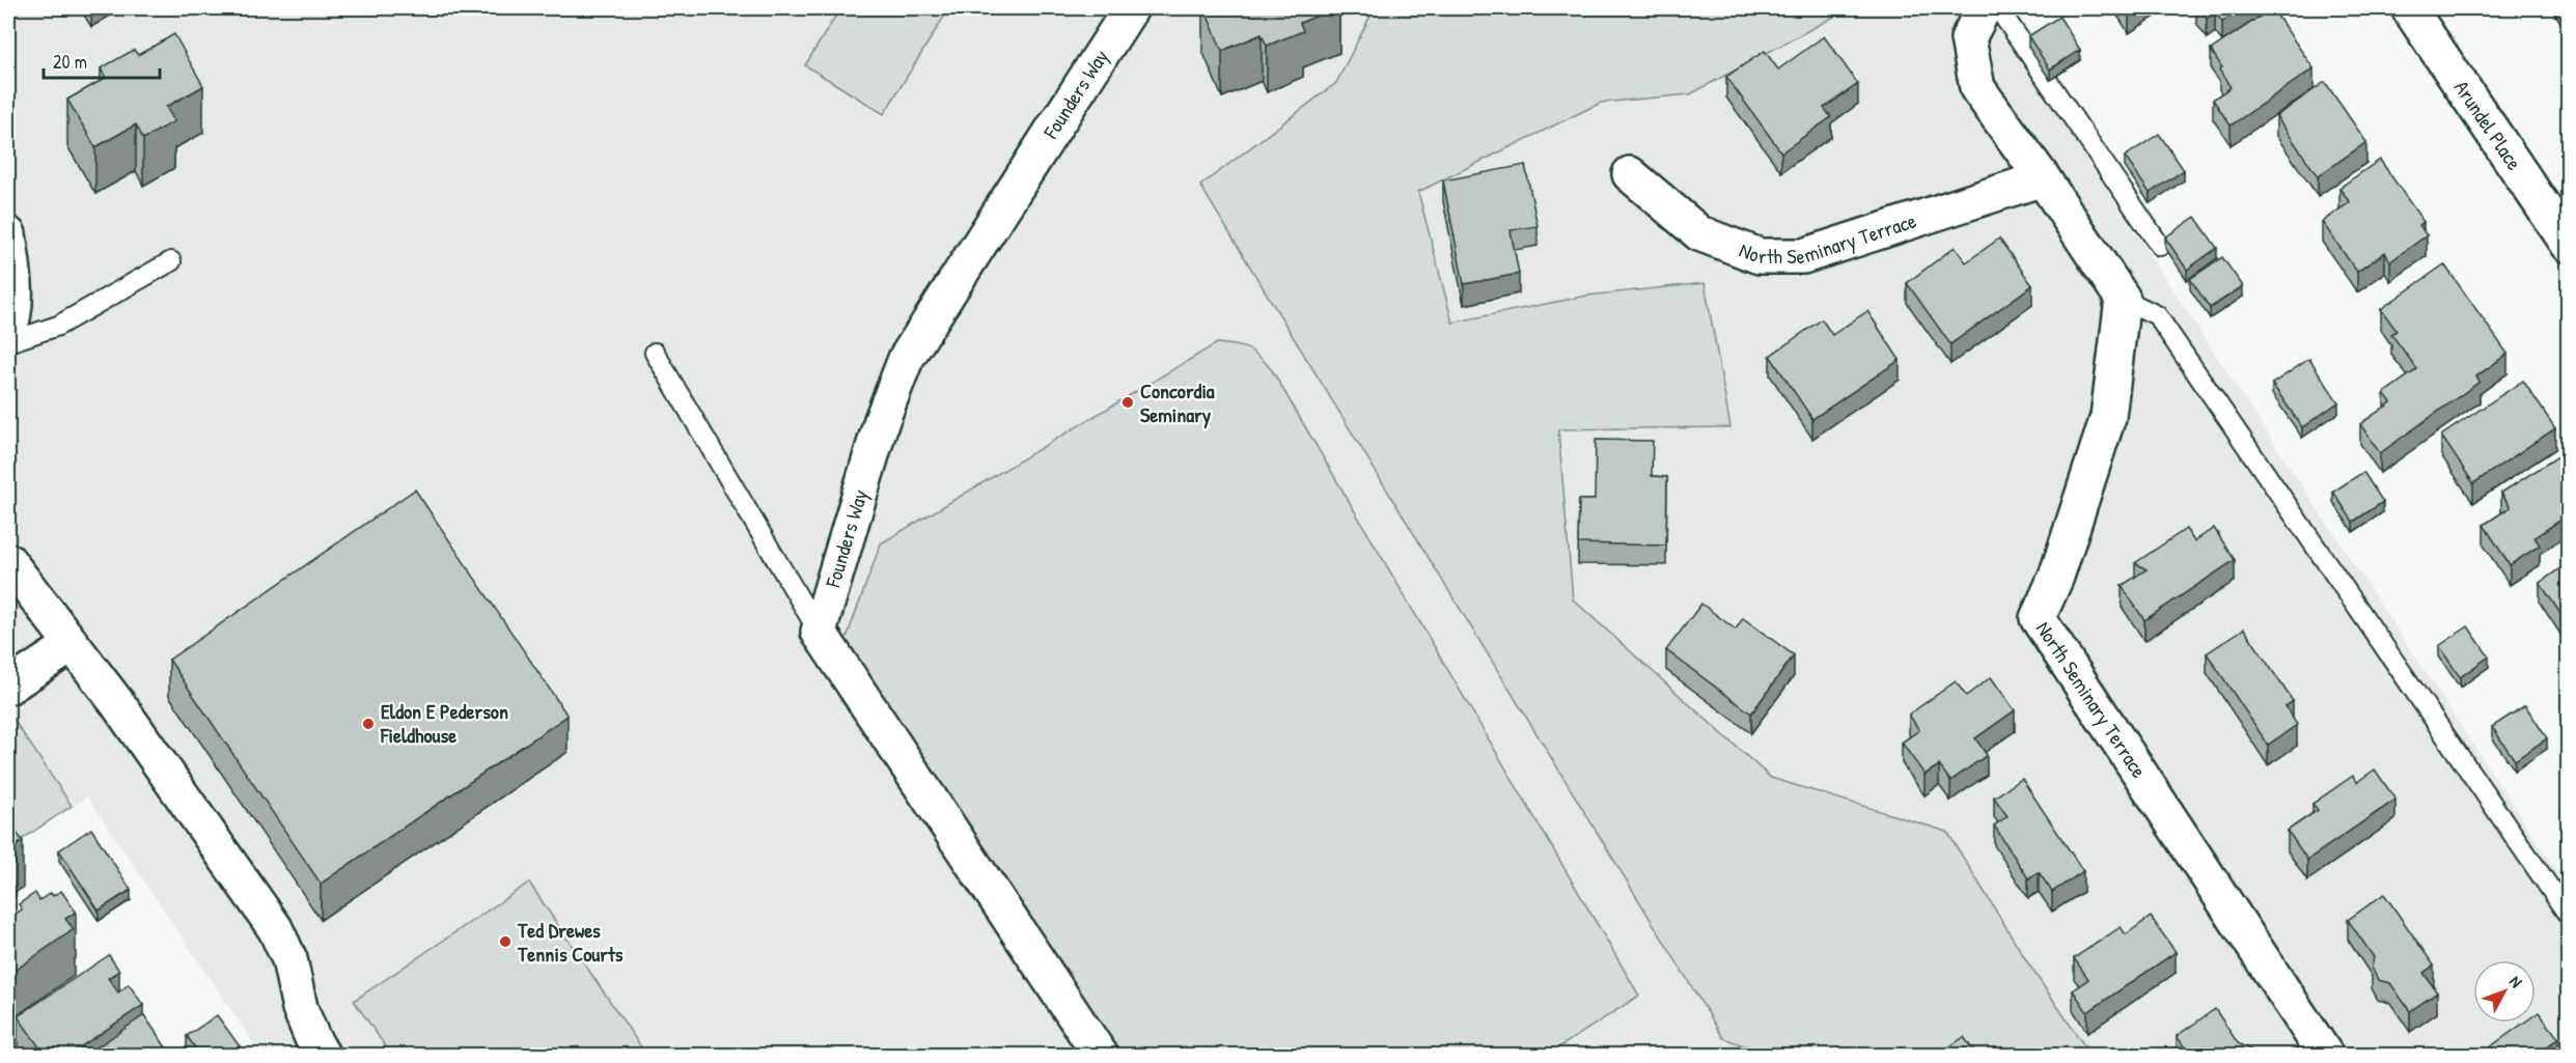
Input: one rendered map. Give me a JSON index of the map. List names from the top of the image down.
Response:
{
  "streets": {
    "street": ["Founders Way", "Arundel Place", "North Seminary Terrace"]
  },
  "places": ["Concordia Seminary", "Eldon E Pederson Fieldhouse", "Ted Drewes Tennis Courts"],
  "scale_bar": "20 m",
  "north": "top right"
}
